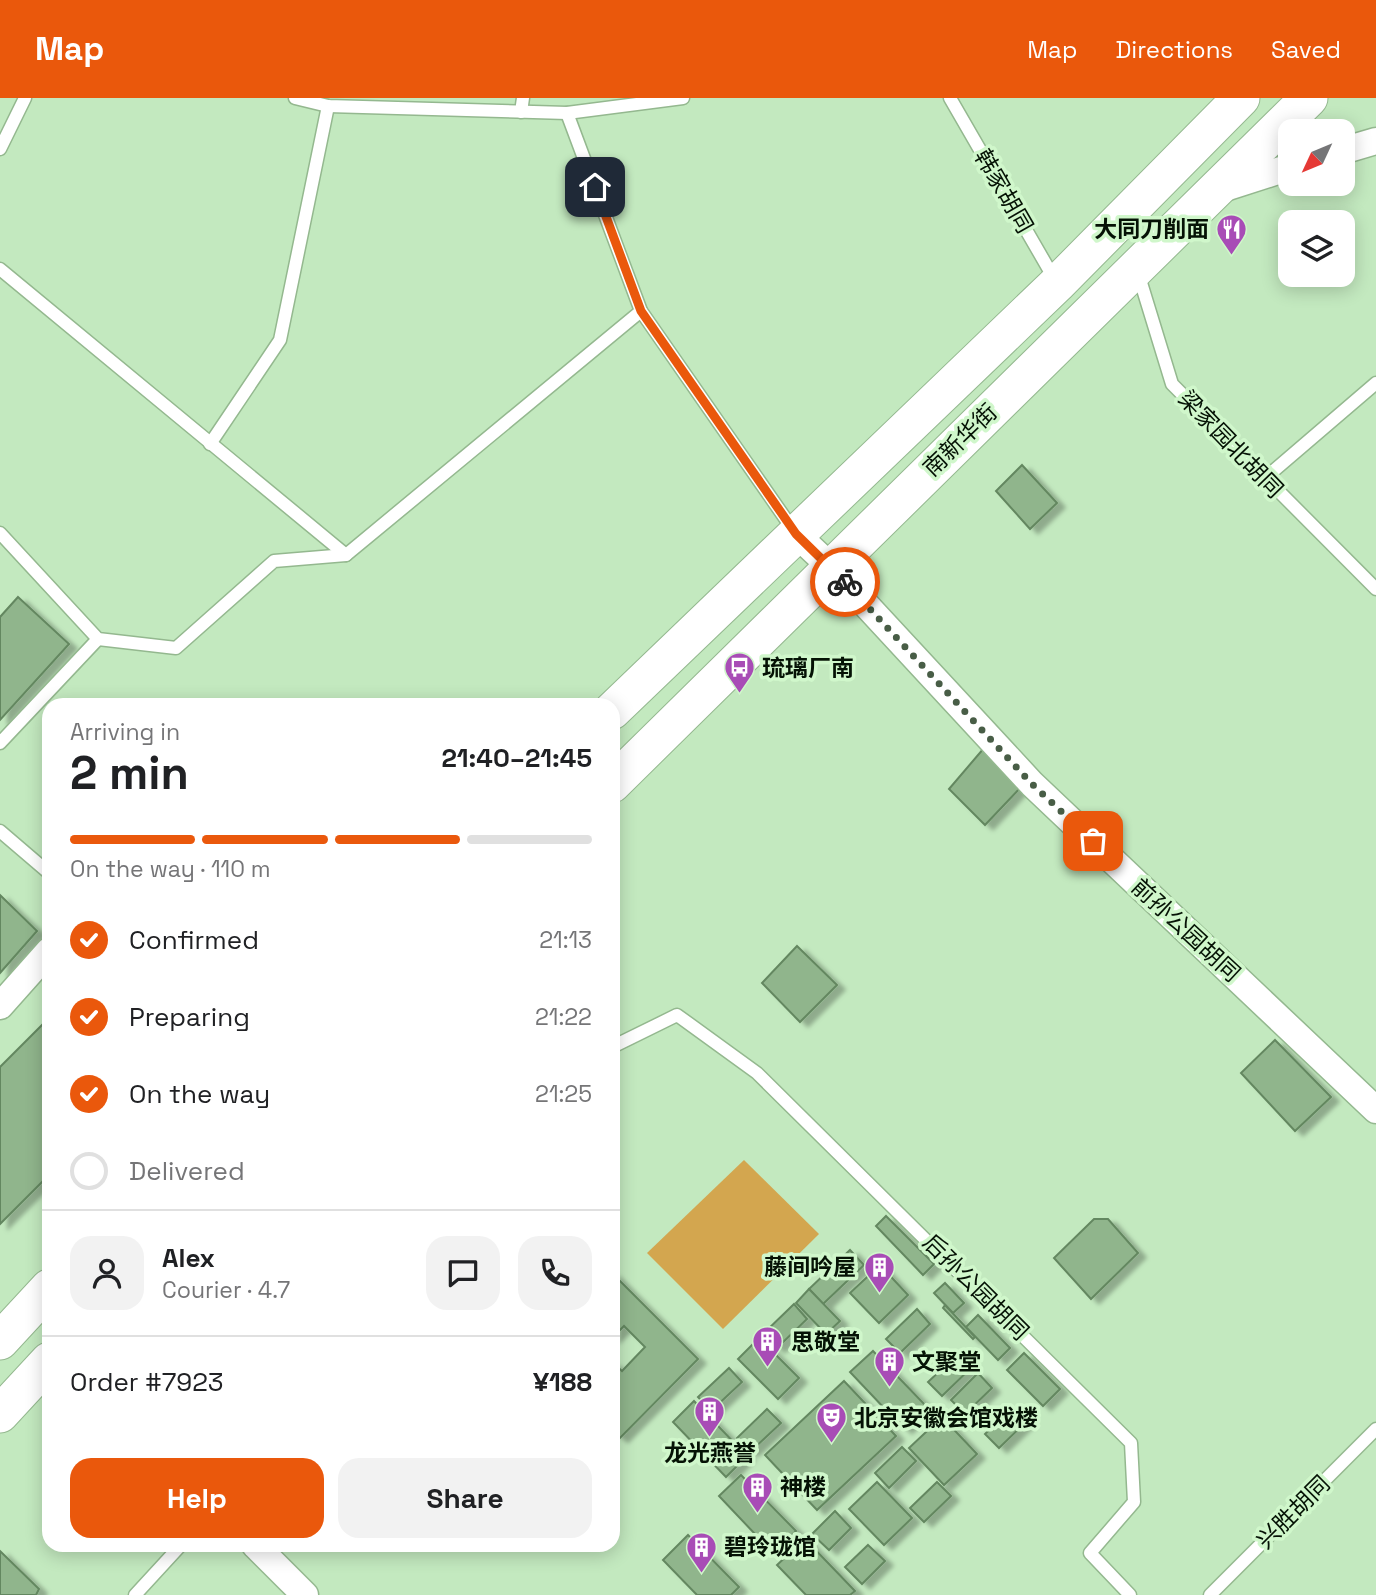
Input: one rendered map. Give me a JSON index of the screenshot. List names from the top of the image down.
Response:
{
  "streets": {
    "main road": ["南新华街"],
    "street": ["前孙公园胡同"],
    "lane": [
      "韩家胡同",
      "梁家园北胡同",
      "后孙公园胡同",
      "兴胜胡同"
    ]
  },
  "crossings": [
    ["韩家胡同", "南新华街"],
    ["南新华街", "梁家园北胡同"],
    ["南新华街", "前孙公园胡同"]
  ],
  "places": {
    "restaurant": ["大同刀削面"],
    "bus stop": ["琉璃厂南"],
    "building": [
      "藤间吟屋",
      "思敬堂",
      "文聚堂",
      "龙光燕誉",
      "神楼",
      "碧玲珑馆"
    ],
    "theatre": ["北京安徽会馆戏楼"]
  },
  "north": "bottom left",
  "page": {
    "header": "Map",
    "nav": ["Map", "Directions", "Saved"],
    "heading": ["2 min", "Arriving in", "21:40–21:45"],
    "panel": [
      "Alex",
      "Courier · 4.7",
      "Order #7923",
      "¥188"
    ],
    "bar": "On the way · 110 m",
    "list": [
      ["Confirmed", "21:13"],
      ["Preparing", "21:22"],
      ["On the way", "21:25"],
      "Delivered"
    ],
    "buttons": ["Help", "Share"]
  }
}
